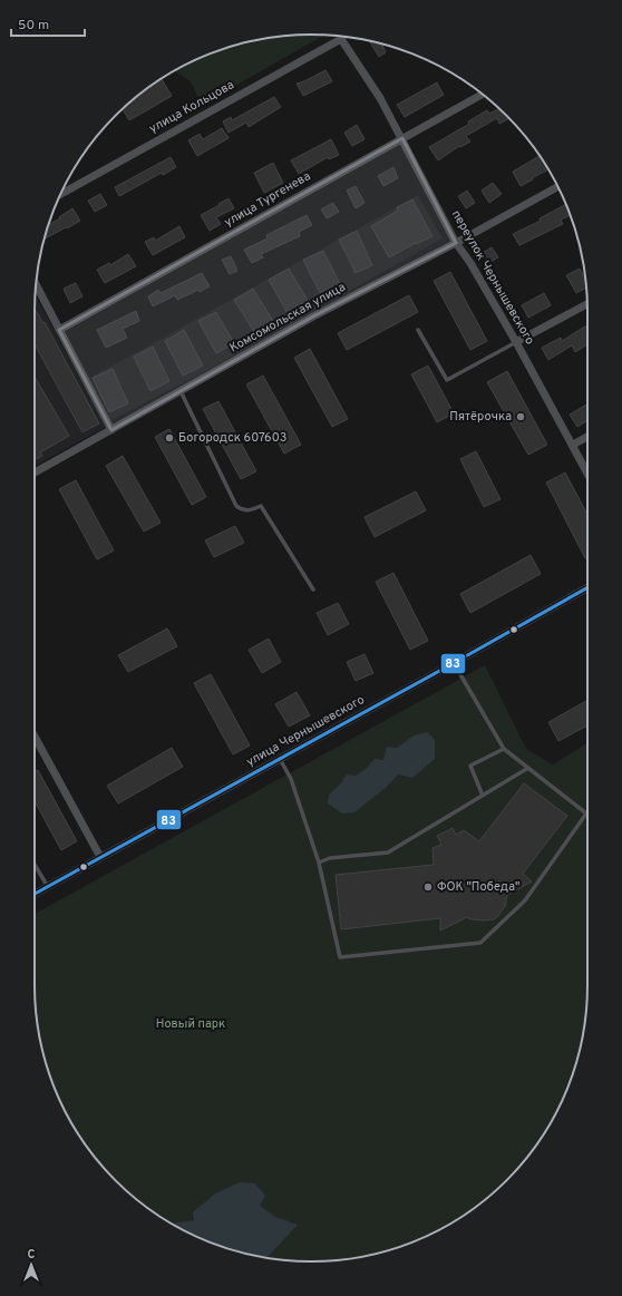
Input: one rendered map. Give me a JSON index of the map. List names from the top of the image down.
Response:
{
  "streets": {
    "street": [
      "улица Кольцова",
      "улица Тургенева",
      "переулок Чернышевского",
      "Комсомольская улица",
      "улица Чернышевского"
    ]
  },
  "crossings": [
    ["улица Тургенева", "переулок Чернышевского"],
    ["переулок Чернышевского", "Комсомольская улица"]
  ],
  "parks": ["Новый парк"],
  "places": ["Пятёрочка", "Богородск 607603", "ФОК \"Победа\""],
  "lines": ["transit line 83"],
  "scale_bar": "50 m",
  "north": "top"
}
